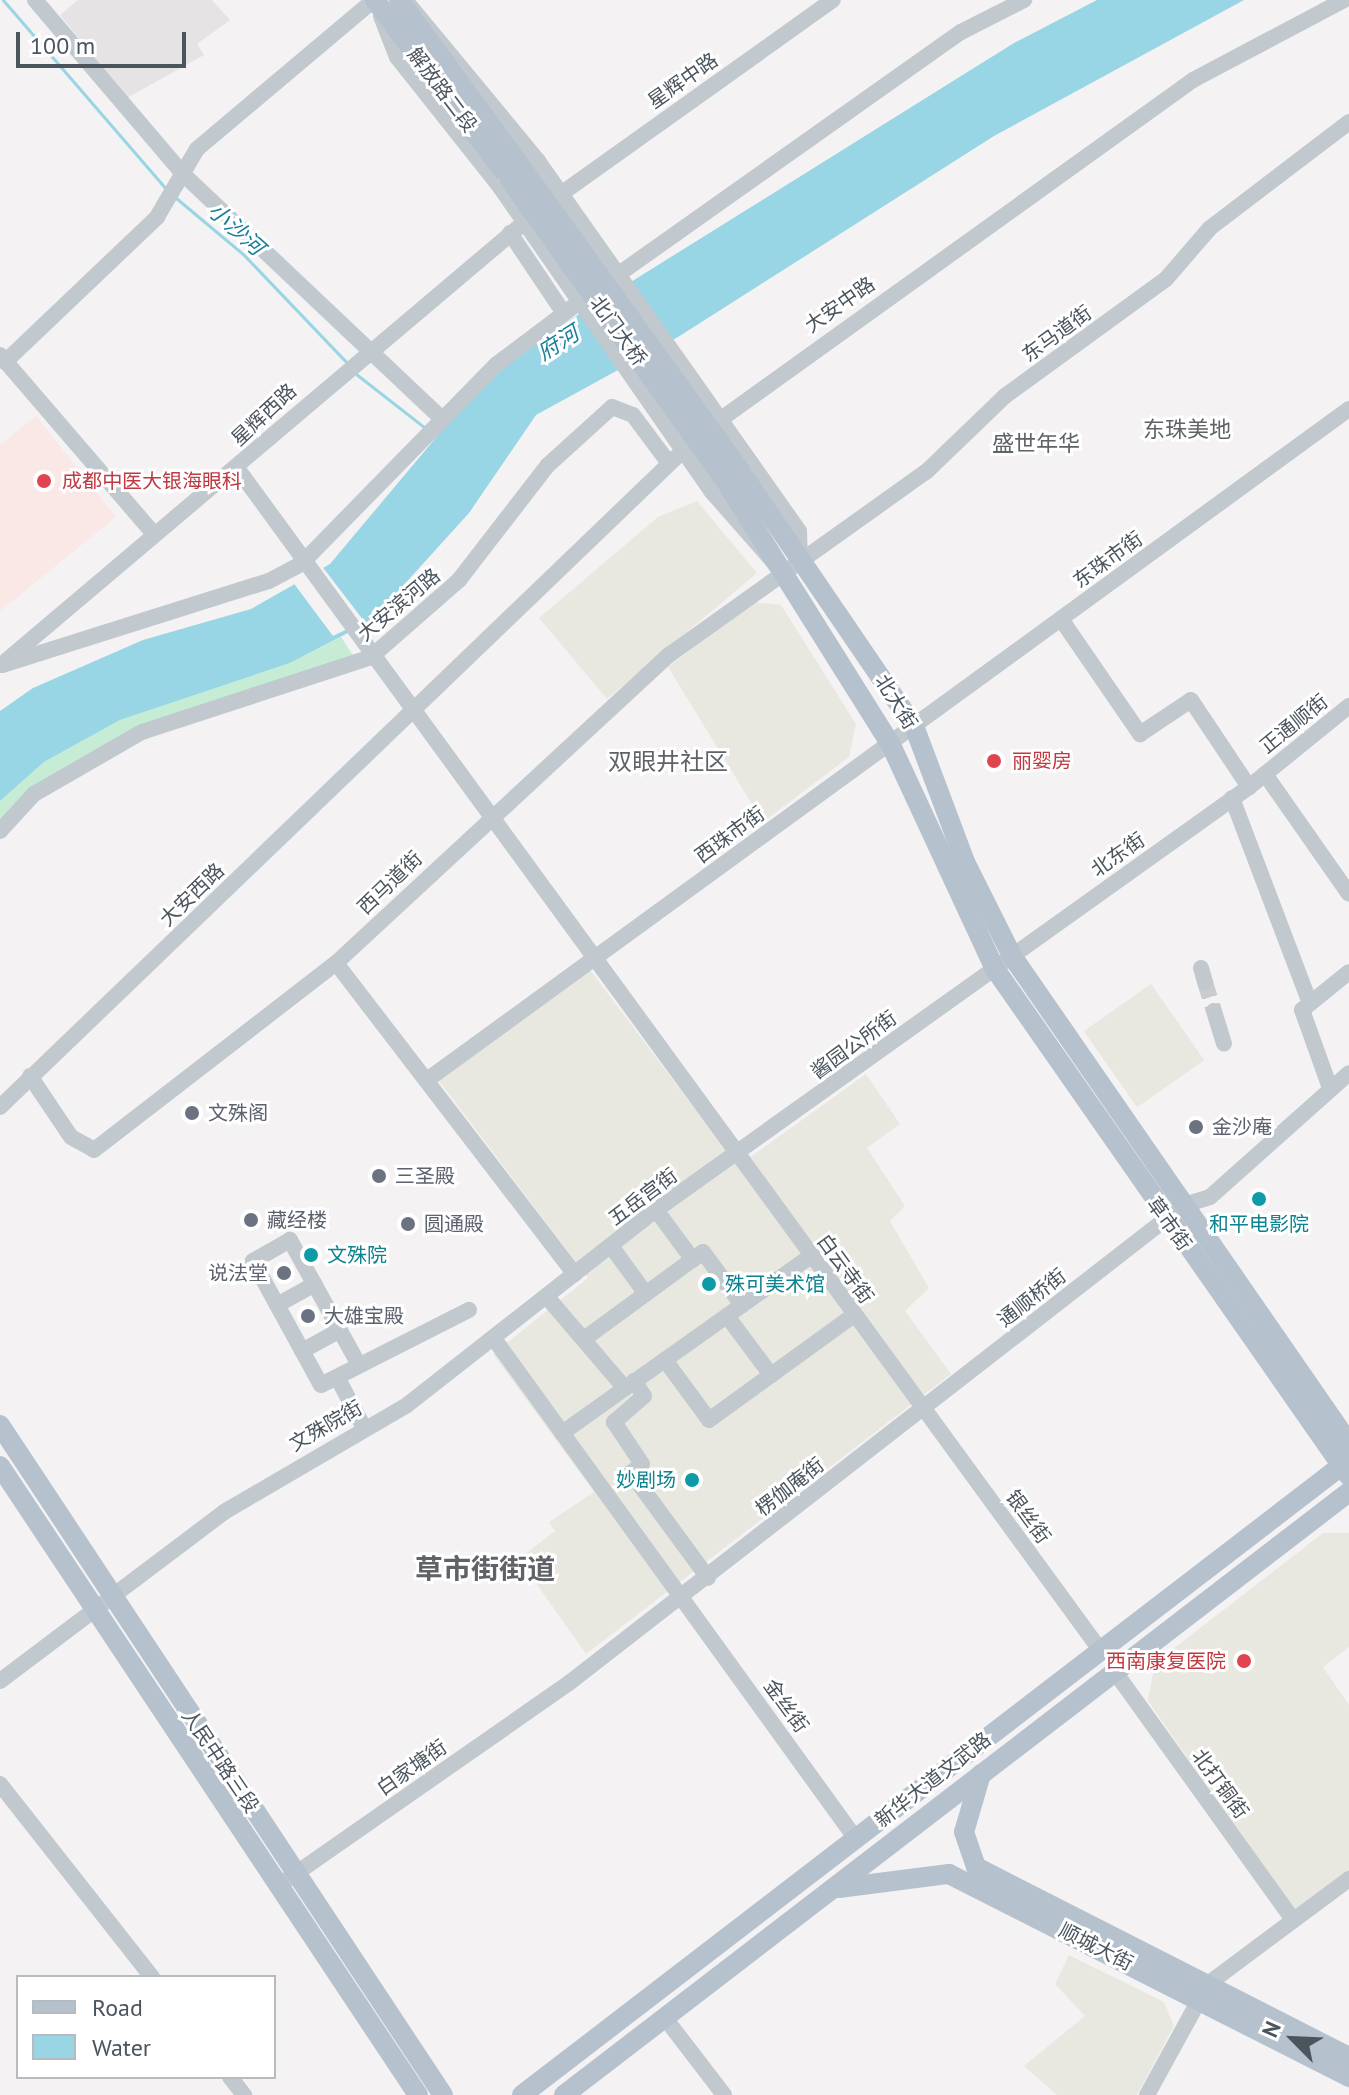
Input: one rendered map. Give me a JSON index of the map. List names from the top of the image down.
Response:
{
  "streets": {
    "main road": [
      "解放路二段",
      "北门大桥",
      "北大街",
      "草市街",
      "人民中路三段",
      "新华大道文武路",
      "顺城大街"
    ],
    "street": [
      "星辉中路",
      "大安中路",
      "东马道街",
      "星辉西路",
      "东珠市街",
      "大安滨河路",
      "正通顺街",
      "西珠市街",
      "北东街",
      "西马道街",
      "大安西路",
      "酱园公所街",
      "五岳宫街",
      "白云寺街",
      "通顺桥街",
      "文殊院街",
      "楞伽庵街",
      "银丝街",
      "金丝街",
      "白家塘街",
      "北打铜街"
    ]
  },
  "crossings": [
    ["星辉中路", "星辉西路"],
    ["解放路二段", "北门大桥"],
    ["大安中路", "大安滨河路"],
    ["大安中路", "大安西路"],
    ["大安中路", "白云寺街"],
    ["北门大桥", "北大街"],
    ["东马道街", "北大街"],
    ["东马道街", "西马道街"],
    ["星辉西路", "白云寺街"],
    ["东珠市街", "北大街"],
    ["东珠市街", "西珠市街"],
    ["大安滨河路", "白云寺街"],
    ["北大街", "西珠市街"],
    ["北大街", "北东街"],
    ["北大街", "西马道街"],
    ["北大街", "酱园公所街"],
    ["北大街", "草市街"],
    ["正通顺街", "北东街"],
    ["西珠市街", "白云寺街"],
    ["北东街", "酱园公所街"],
    ["北东街", "草市街"],
    ["西马道街", "大安西路"],
    ["西马道街", "白云寺街"],
    ["大安西路", "白云寺街"],
    ["酱园公所街", "五岳宫街"],
    ["酱园公所街", "草市街"],
    ["酱园公所街", "白云寺街"],
    ["五岳宫街", "白云寺街"],
    ["五岳宫街", "文殊院街"],
    ["草市街", "通顺桥街"],
    ["草市街", "新华大道文武路"],
    ["白云寺街", "通顺桥街"],
    ["白云寺街", "楞伽庵街"],
    ["白云寺街", "银丝街"],
    ["通顺桥街", "楞伽庵街"],
    ["通顺桥街", "银丝街"],
    ["文殊院街", "金丝街"],
    ["文殊院街", "人民中路三段"],
    ["楞伽庵街", "银丝街"],
    ["楞伽庵街", "金丝街"],
    ["楞伽庵街", "白家塘街"],
    ["银丝街", "新华大道文武路"],
    ["金丝街", "白家塘街"],
    ["金丝街", "新华大道文武路"],
    ["人民中路三段", "白家塘街"],
    ["新华大道文武路", "北打铜街"],
    ["新华大道文武路", "顺城大街"]
  ],
  "districts": [
    "东珠美地",
    "盛世年华",
    "双眼井社区",
    "草市街街道"
  ],
  "water": ["小沙河", "府河"],
  "places": [
    "成都中医大银海眼科",
    "丽婴房",
    "文殊阁",
    "金沙庵",
    "三圣殿",
    "和平电影院",
    "藏经楼",
    "圆通殿",
    "文殊院",
    "说法堂",
    "殊可美术馆",
    "大雄宝殿",
    "妙剧场",
    "西南康复医院"
  ],
  "legend": ["Road", "Water"],
  "scale_bar": "100 m",
  "north": "top left"
}
